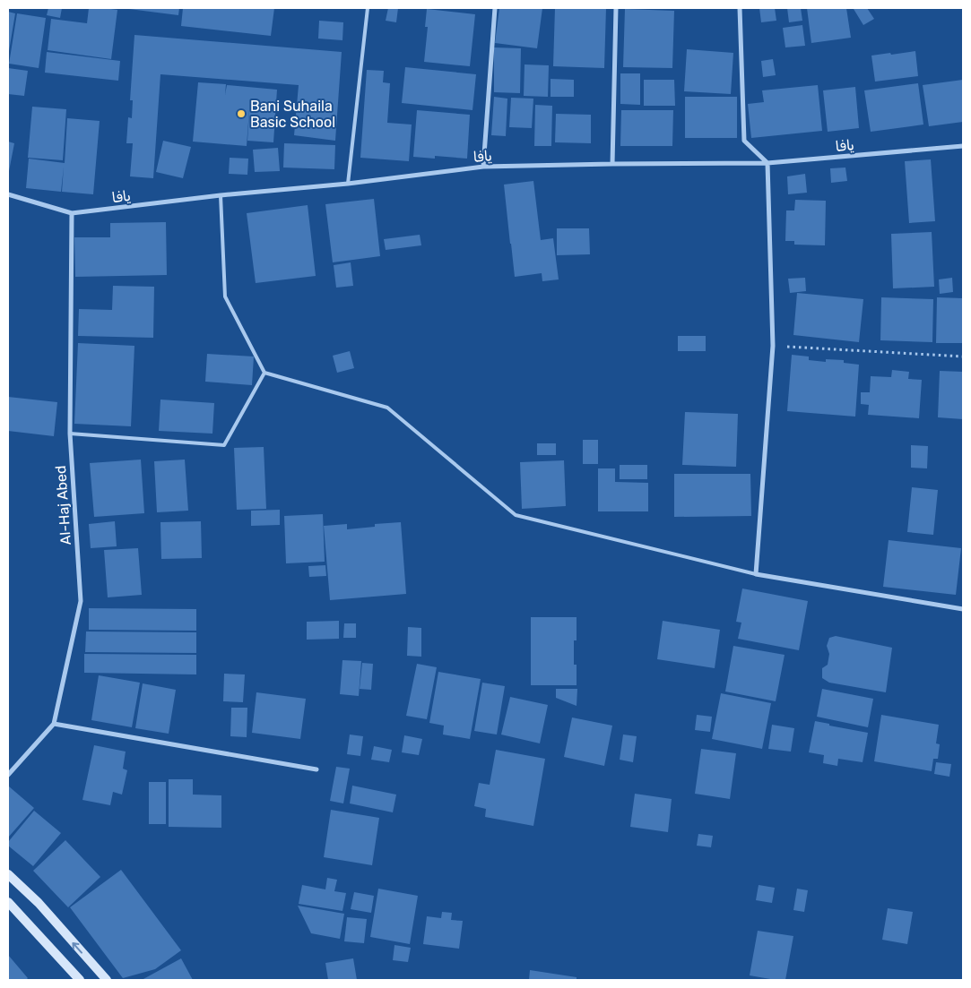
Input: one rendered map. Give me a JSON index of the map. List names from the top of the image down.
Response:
{
  "streets": {
    "street": ["يافا", "Al-Haj Abed"]
  },
  "crossings": [
    ["يافا", "Al-Haj Abed"]
  ],
  "places": ["Bani Suhaila Basic School"]
}
